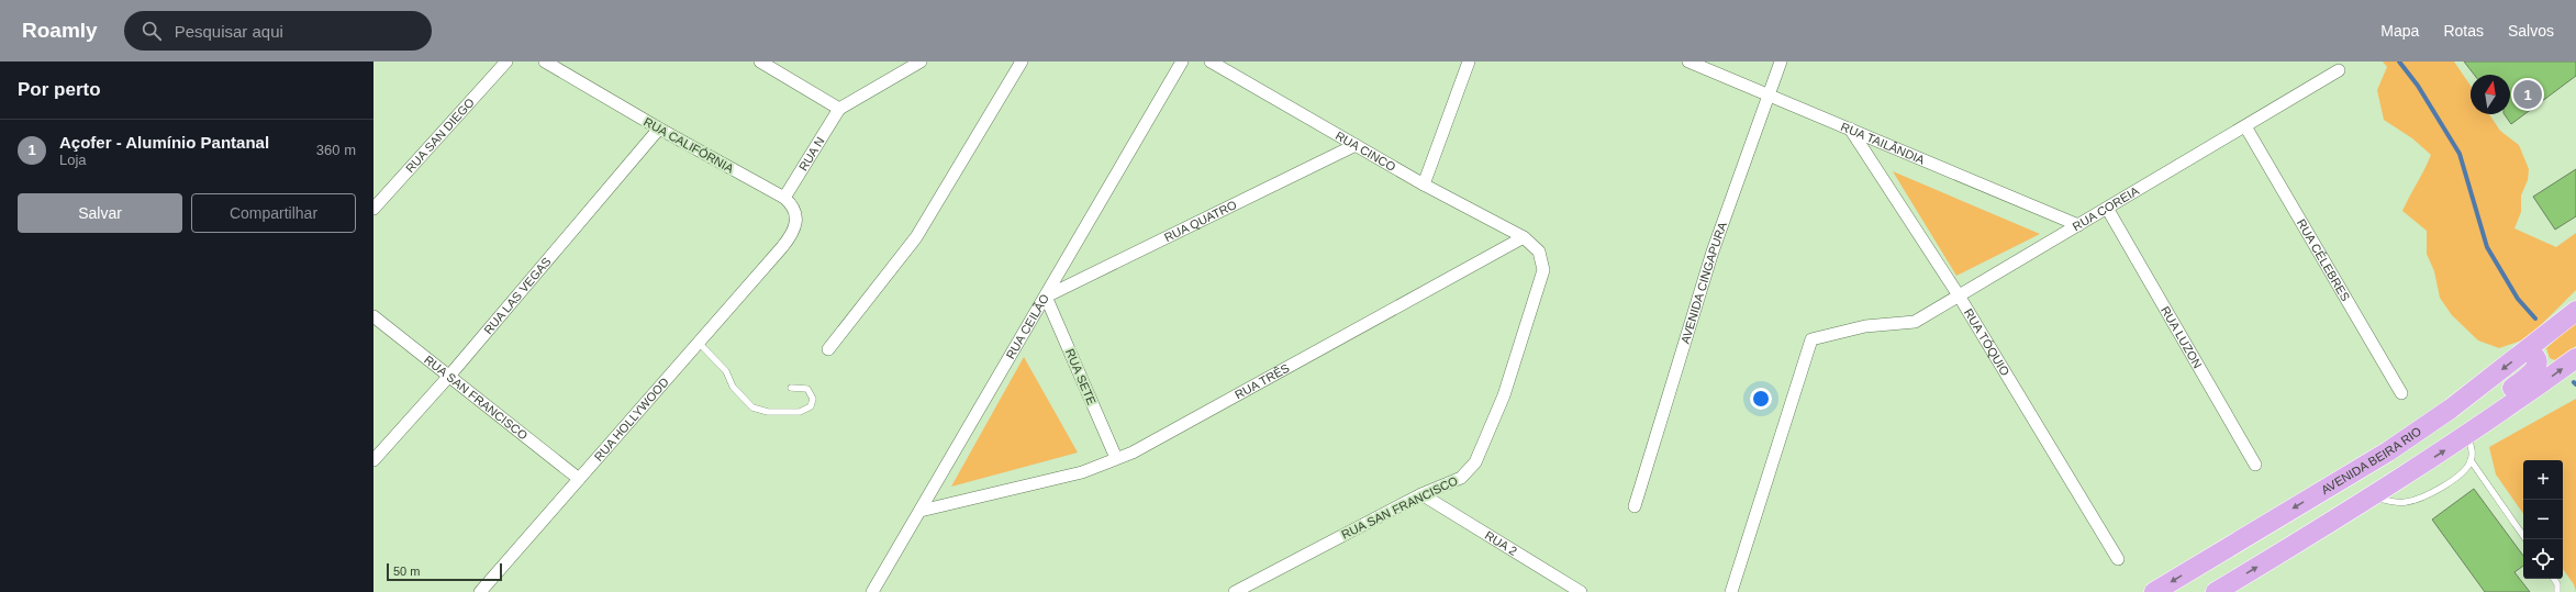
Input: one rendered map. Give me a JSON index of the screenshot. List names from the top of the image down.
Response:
{
  "streets": {
    "main road": ["AVENIDA BEIRA RIO"],
    "street": [
      "RUA SAN DIEGO",
      "RUA TAILÂNDIA",
      "RUA CALIFÓRNIA",
      "RUA CINCO",
      "RUA N",
      "RUA COREIA",
      "RUA QUATRO",
      "RUA CÉLEBRES",
      "AVENIDA CINGAPURA",
      "RUA LAS VEGAS",
      "RUA CEILÃO",
      "RUA LUZON",
      "RUA TÓQUIO",
      "RUA SETE",
      "RUA TRÊS",
      "RUA SAN FRANCISCO",
      "RUA HOLLYWOOD",
      "RUA 2"
    ]
  },
  "crossings": [
    ["RUA TAILÂNDIA", "RUA COREIA"],
    ["RUA TAILÂNDIA", "AVENIDA CINGAPURA"],
    ["RUA TAILÂNDIA", "RUA TÓQUIO"],
    ["RUA CALIFÓRNIA", "RUA N"],
    ["RUA CALIFÓRNIA", "RUA LAS VEGAS"],
    ["RUA CALIFÓRNIA", "RUA HOLLYWOOD"],
    ["RUA CINCO", "RUA QUATRO"],
    ["RUA CINCO", "RUA TRÊS"],
    ["RUA CINCO", "RUA SAN FRANCISCO"],
    ["RUA COREIA", "RUA CÉLEBRES"],
    ["RUA COREIA", "RUA LUZON"],
    ["RUA COREIA", "RUA TÓQUIO"],
    ["RUA QUATRO", "RUA CEILÃO"],
    ["RUA QUATRO", "RUA SETE"],
    ["RUA LAS VEGAS", "RUA SAN FRANCISCO"],
    ["RUA CEILÃO", "RUA SETE"],
    ["RUA CEILÃO", "RUA TRÊS"],
    ["RUA SETE", "RUA TRÊS"],
    ["RUA TRÊS", "RUA SAN FRANCISCO"],
    ["RUA SAN FRANCISCO", "RUA HOLLYWOOD"],
    ["RUA SAN FRANCISCO", "RUA 2"]
  ],
  "scale_bar": "50 m",
  "north": "top",
  "page": {
    "header": "Roamly",
    "search": "Pesquisar aqui",
    "nav": ["Mapa", "Rotas", "Salvos"],
    "heading": "Por perto",
    "pins": "1",
    "list": [
      {
        "mark": "1",
        "name": "Açofer - Alumínio Pantanal",
        "note": "Loja",
        "value": "360 m"
      }
    ],
    "buttons": ["Salvar", "Compartilhar"],
    "map_buttons": ["+", "−"],
    "scale": "50 m"
  }
}
